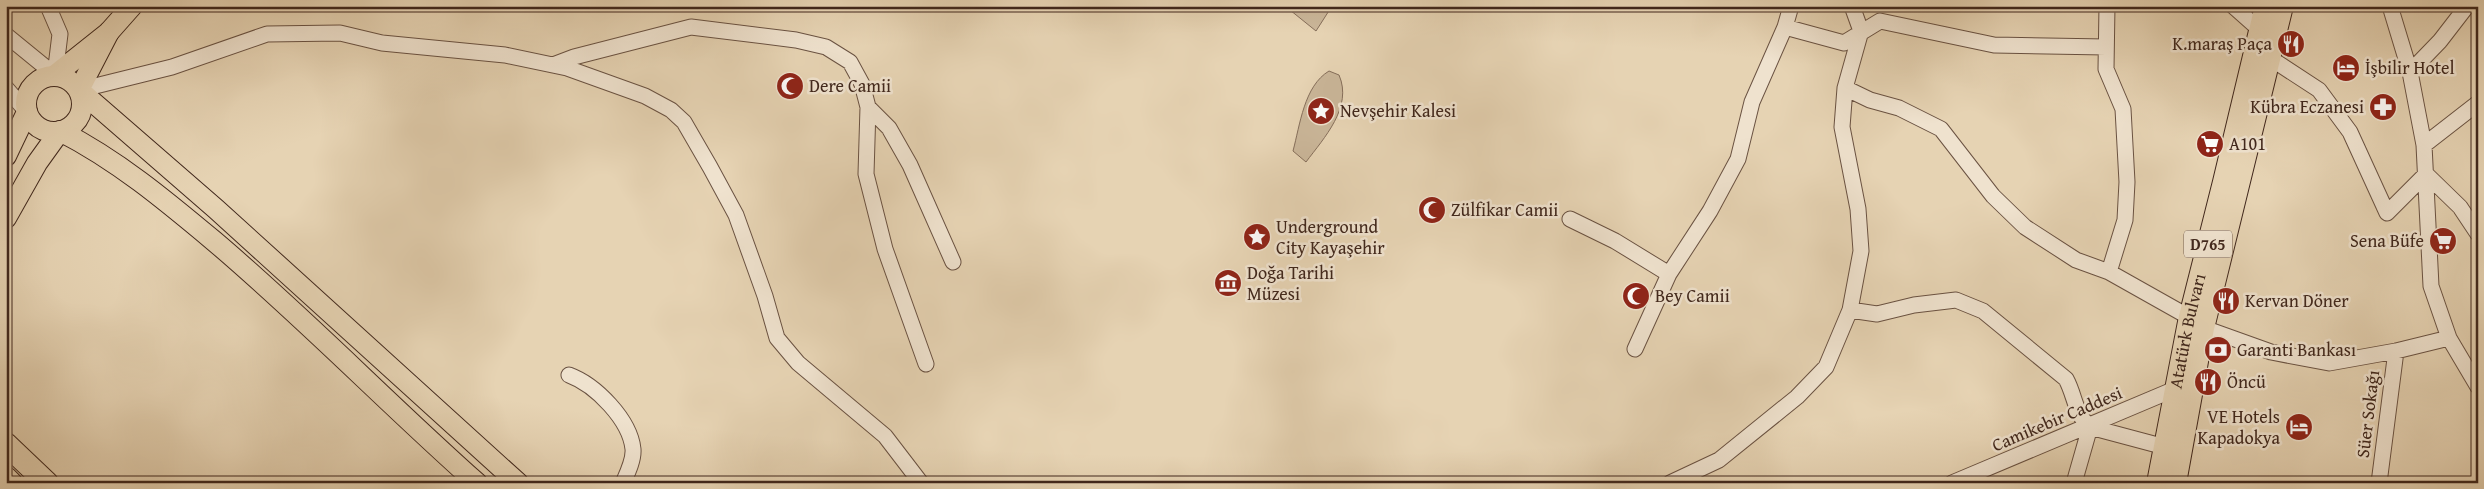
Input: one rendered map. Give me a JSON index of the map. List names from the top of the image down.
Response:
{
  "streets": {
    "main road": ["D765", "Atatürk Bulvarı"],
    "street": ["Süer Sokağı", "Camikebir Caddesi"]
  },
  "crossings": [
    ["Atatürk Bulvarı", "Camikebir Caddesi"]
  ],
  "places": {
    "restaurant": ["K.maraş Paça", "Kervan Döner", "Öncü"],
    "hotel": ["İşbilir Hotel", "VE Hotels Kapadokya"],
    "mosque": ["Dere Camii", "Zülfikar Camii", "Bey Camii"],
    "pharmacy": ["Kübra Eczanesi"],
    "place": ["Nevşehir Kalesi", "Underground City Kayaşehir"],
    "supermarket": ["A101", "Sena Büfe"],
    "museum": ["Doğa Tarihi Müzesi"],
    "bank": ["Garanti Bankası"]
  }
}
